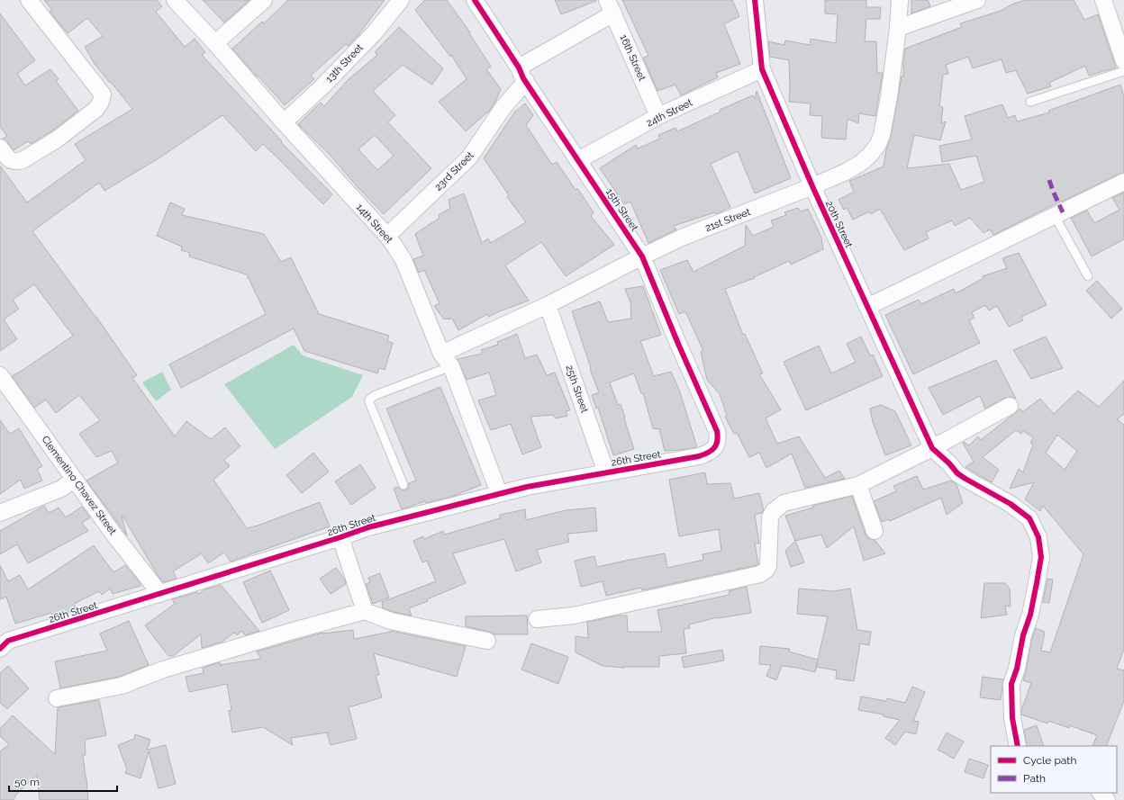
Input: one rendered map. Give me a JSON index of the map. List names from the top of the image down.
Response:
{
  "streets": {
    "street": [
      "16th Street",
      "13th Street",
      "24th Street",
      "23rd Street",
      "15th Street",
      "21st Street",
      "14th Street",
      "20th Street",
      "25th Street",
      "26th Street",
      "Clementino Chavez Street"
    ]
  },
  "crossings": [
    ["16th Street", "24th Street"],
    ["13th Street", "14th Street"],
    ["24th Street", "15th Street"],
    ["24th Street", "20th Street"],
    ["23rd Street", "15th Street"],
    ["23rd Street", "14th Street"],
    ["15th Street", "21st Street"],
    ["15th Street", "26th Street"],
    ["21st Street", "14th Street"],
    ["21st Street", "20th Street"],
    ["21st Street", "25th Street"],
    ["14th Street", "26th Street"],
    ["25th Street", "26th Street"],
    ["26th Street", "Clementino Chavez Street"]
  ],
  "legend": ["Cycle path", "Path"],
  "scale_bar": "50 m"
}
